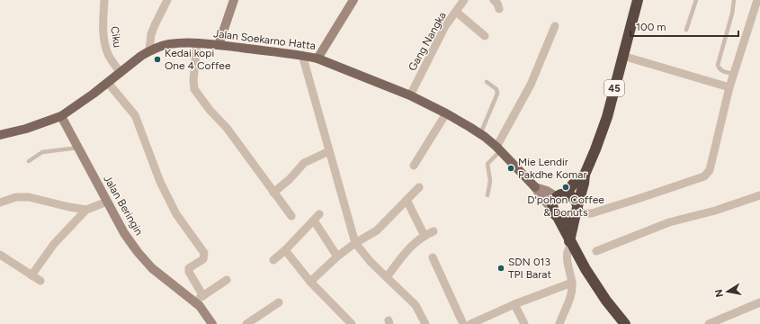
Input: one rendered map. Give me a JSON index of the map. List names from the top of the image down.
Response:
{
  "streets": {
    "highway": ["45"],
    "main road": ["Jalan Soekarno Hatta"],
    "street": ["Ciku", "Gang Nangka", "Jalan Beringin"]
  },
  "crossings": [
    ["Ciku", "Jalan Soekarno Hatta"],
    ["Jalan Soekarno Hatta", "Gang Nangka"],
    ["Jalan Soekarno Hatta", "45"],
    ["Jalan Soekarno Hatta", "Jalan Beringin"]
  ],
  "places": [
    "Kedai kopi One 4 Coffee",
    "Mie Lendir Pakdhe Komar",
    "D'pohon Coffee & Donuts",
    "SDN 013 TPI Barat"
  ],
  "scale_bar": "100 m",
  "north": "left"
}
